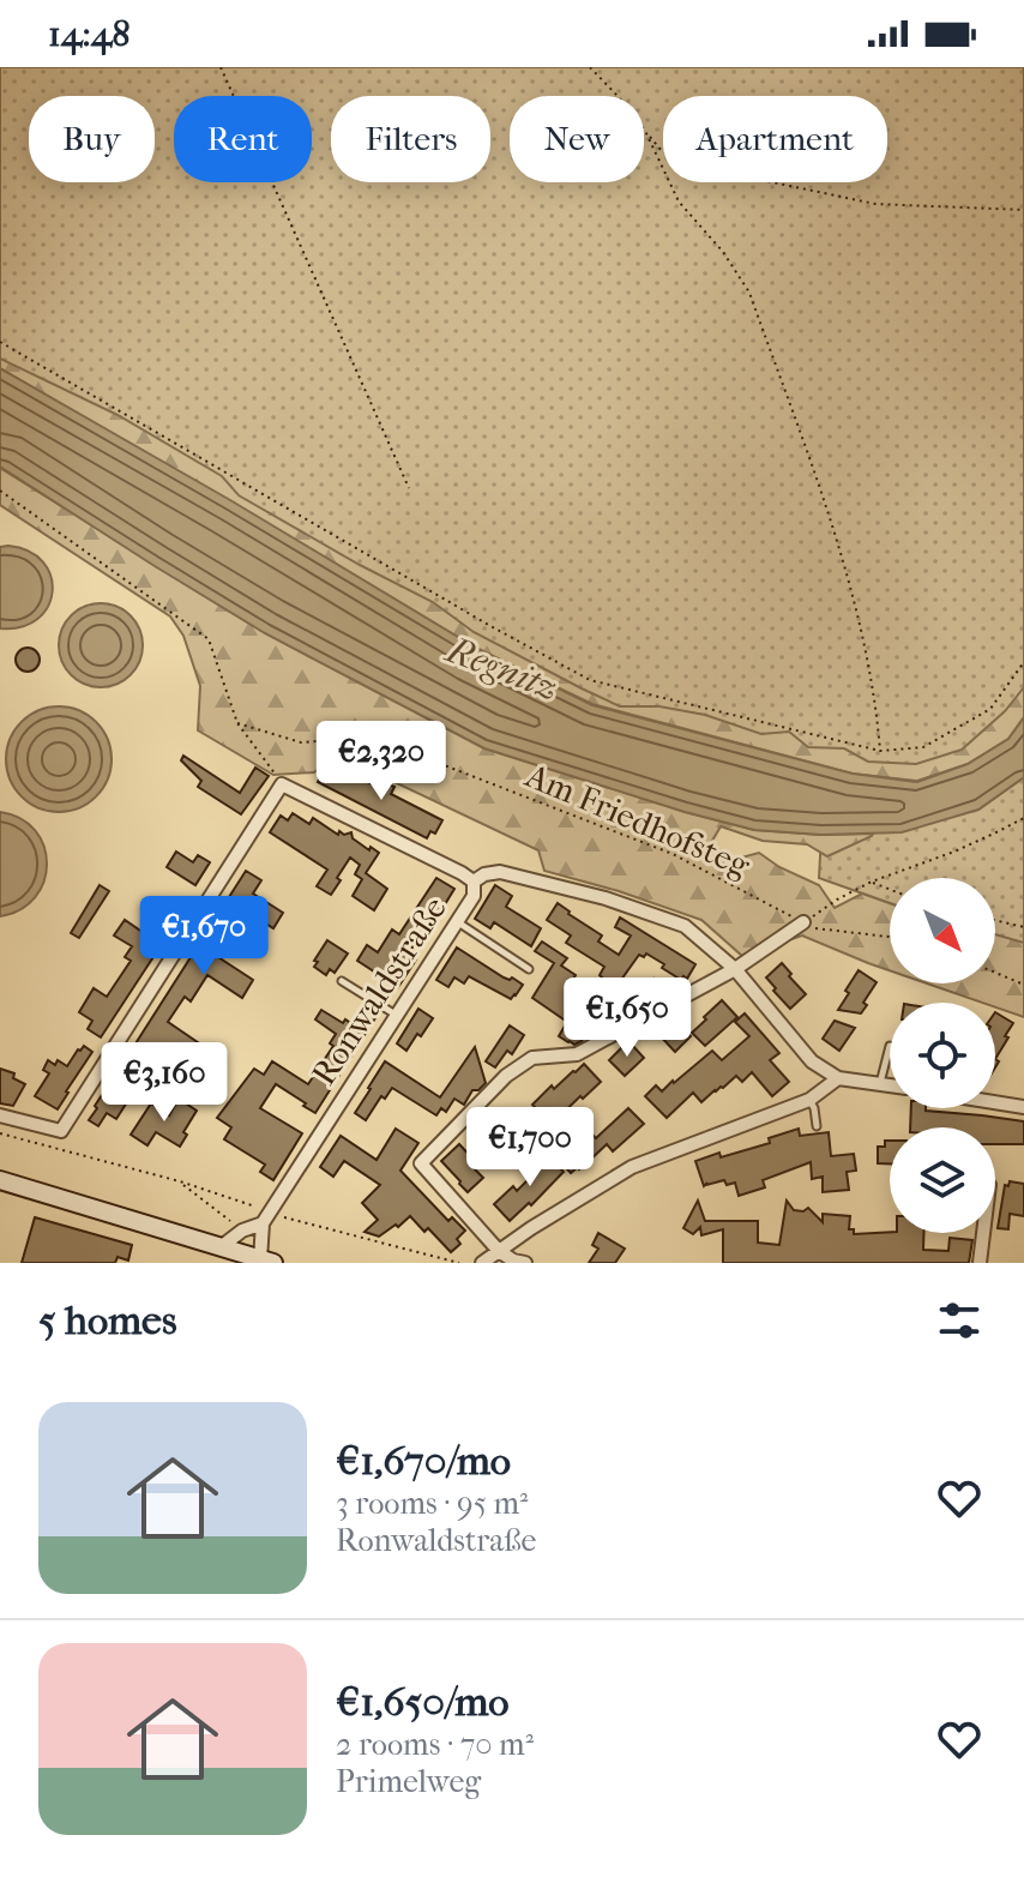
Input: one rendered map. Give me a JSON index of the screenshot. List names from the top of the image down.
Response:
{
  "streets": {
    "street": ["Ronwaldstraße"],
    "path": ["Am Friedhofsteg"]
  },
  "water": ["Regnitz"],
  "north": "bottom right",
  "page": {
    "status": "14:48",
    "chip": [
      "Buy",
      "Rent",
      "Filters",
      "New",
      "Apartment"
    ],
    "price": [
      "€2,320",
      "€1,670",
      "€1,650",
      "€3,160",
      "€1,700"
    ],
    "heading": "5 homes",
    "list": [
      {
        "name": "€1,670/mo",
        "note": "3 rooms · 95 m² · Ronwaldstraße"
      },
      {
        "name": "€1,650/mo",
        "note": "2 rooms · 70 m² · Primelweg"
      }
    ]
  }
}
